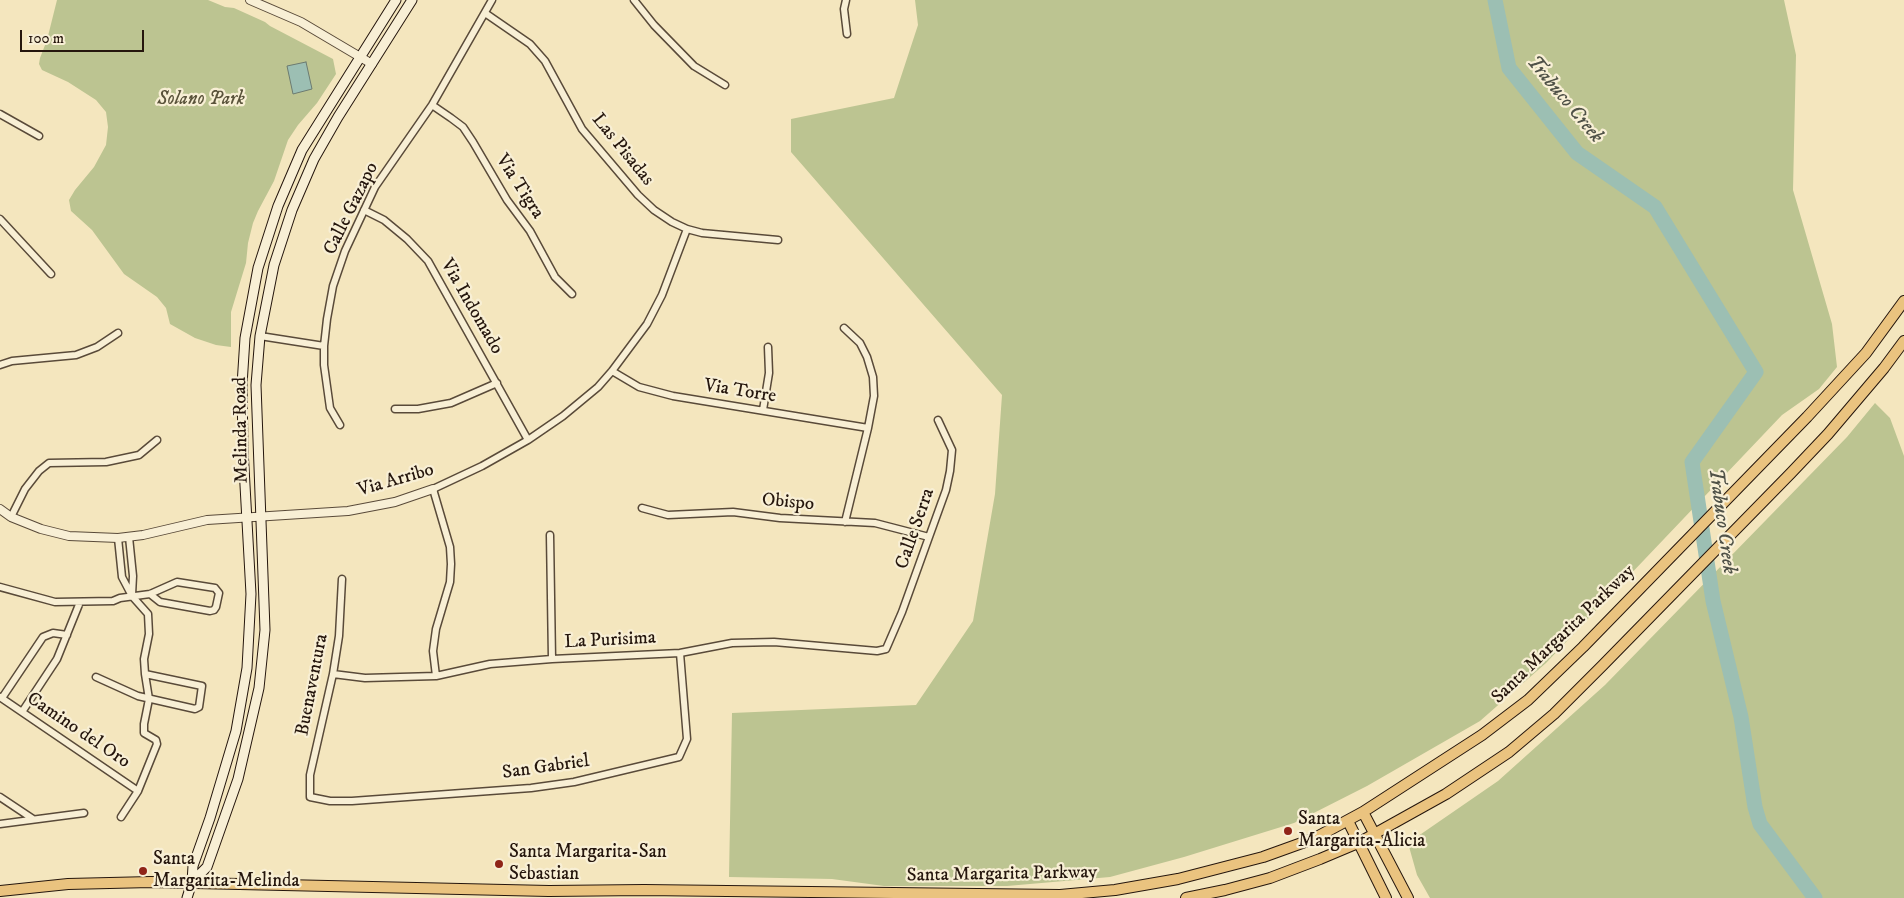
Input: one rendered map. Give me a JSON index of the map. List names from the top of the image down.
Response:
{
  "streets": {
    "main road": ["Melinda Road", "Santa Margarita Parkway"],
    "street": [
      "Las Pisadas",
      "Via Tigra",
      "Calle Gazapo",
      "Via Indomado",
      "Via Torre",
      "Via Arribo",
      "Obispo",
      "Calle Serra",
      "La Purisima",
      "Buenaventura",
      "Camino del Oro",
      "San Gabriel"
    ]
  },
  "crossings": [
    ["Las Pisadas", "Calle Gazapo"],
    ["Las Pisadas", "Via Arribo"],
    ["Via Tigra", "Calle Gazapo"],
    ["Calle Gazapo", "Via Indomado"],
    ["Via Indomado", "Via Arribo"],
    ["Via Torre", "Via Arribo"],
    ["Melinda Road", "Via Arribo"],
    ["Melinda Road", "Santa Margarita Parkway"],
    ["Obispo", "Calle Serra"],
    ["Calle Serra", "La Purisima"],
    ["La Purisima", "Buenaventura"],
    ["La Purisima", "San Gabriel"],
    ["Buenaventura", "San Gabriel"]
  ],
  "water": ["Trabuco Creek"],
  "parks": ["Solano Park"],
  "places": ["Santa Margarita-Alicia", "Santa Margarita-San Sebastian", "Santa Margarita-Melinda"],
  "scale_bar": "100 m"
}
